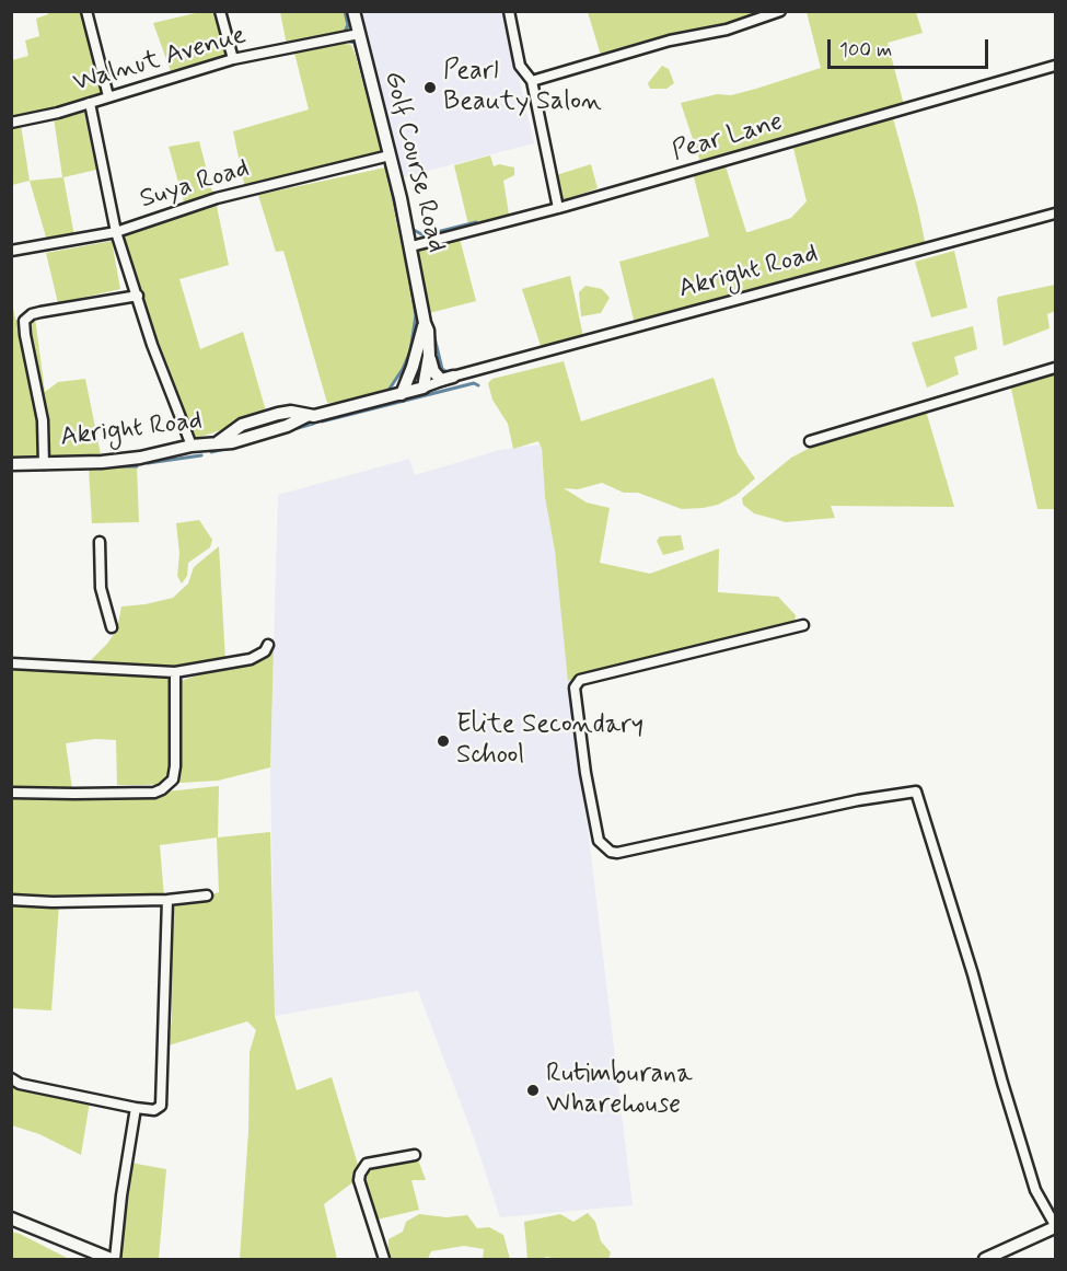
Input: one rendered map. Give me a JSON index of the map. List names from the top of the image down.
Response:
{
  "streets": {
    "street": [
      "Walnut Avenue",
      "Pear Lane",
      "Golf Course Road",
      "Suya Road",
      "Akright Road"
    ]
  },
  "crossings": [
    ["Walnut Avenue", "Golf Course Road"],
    ["Pear Lane", "Golf Course Road"],
    ["Golf Course Road", "Suya Road"],
    ["Golf Course Road", "Akright Road"]
  ],
  "places": ["Pearl Beauty Salon", "Elite Secondary School", "Rutimburana Wharehouse"],
  "scale_bar": "100 m"
}
